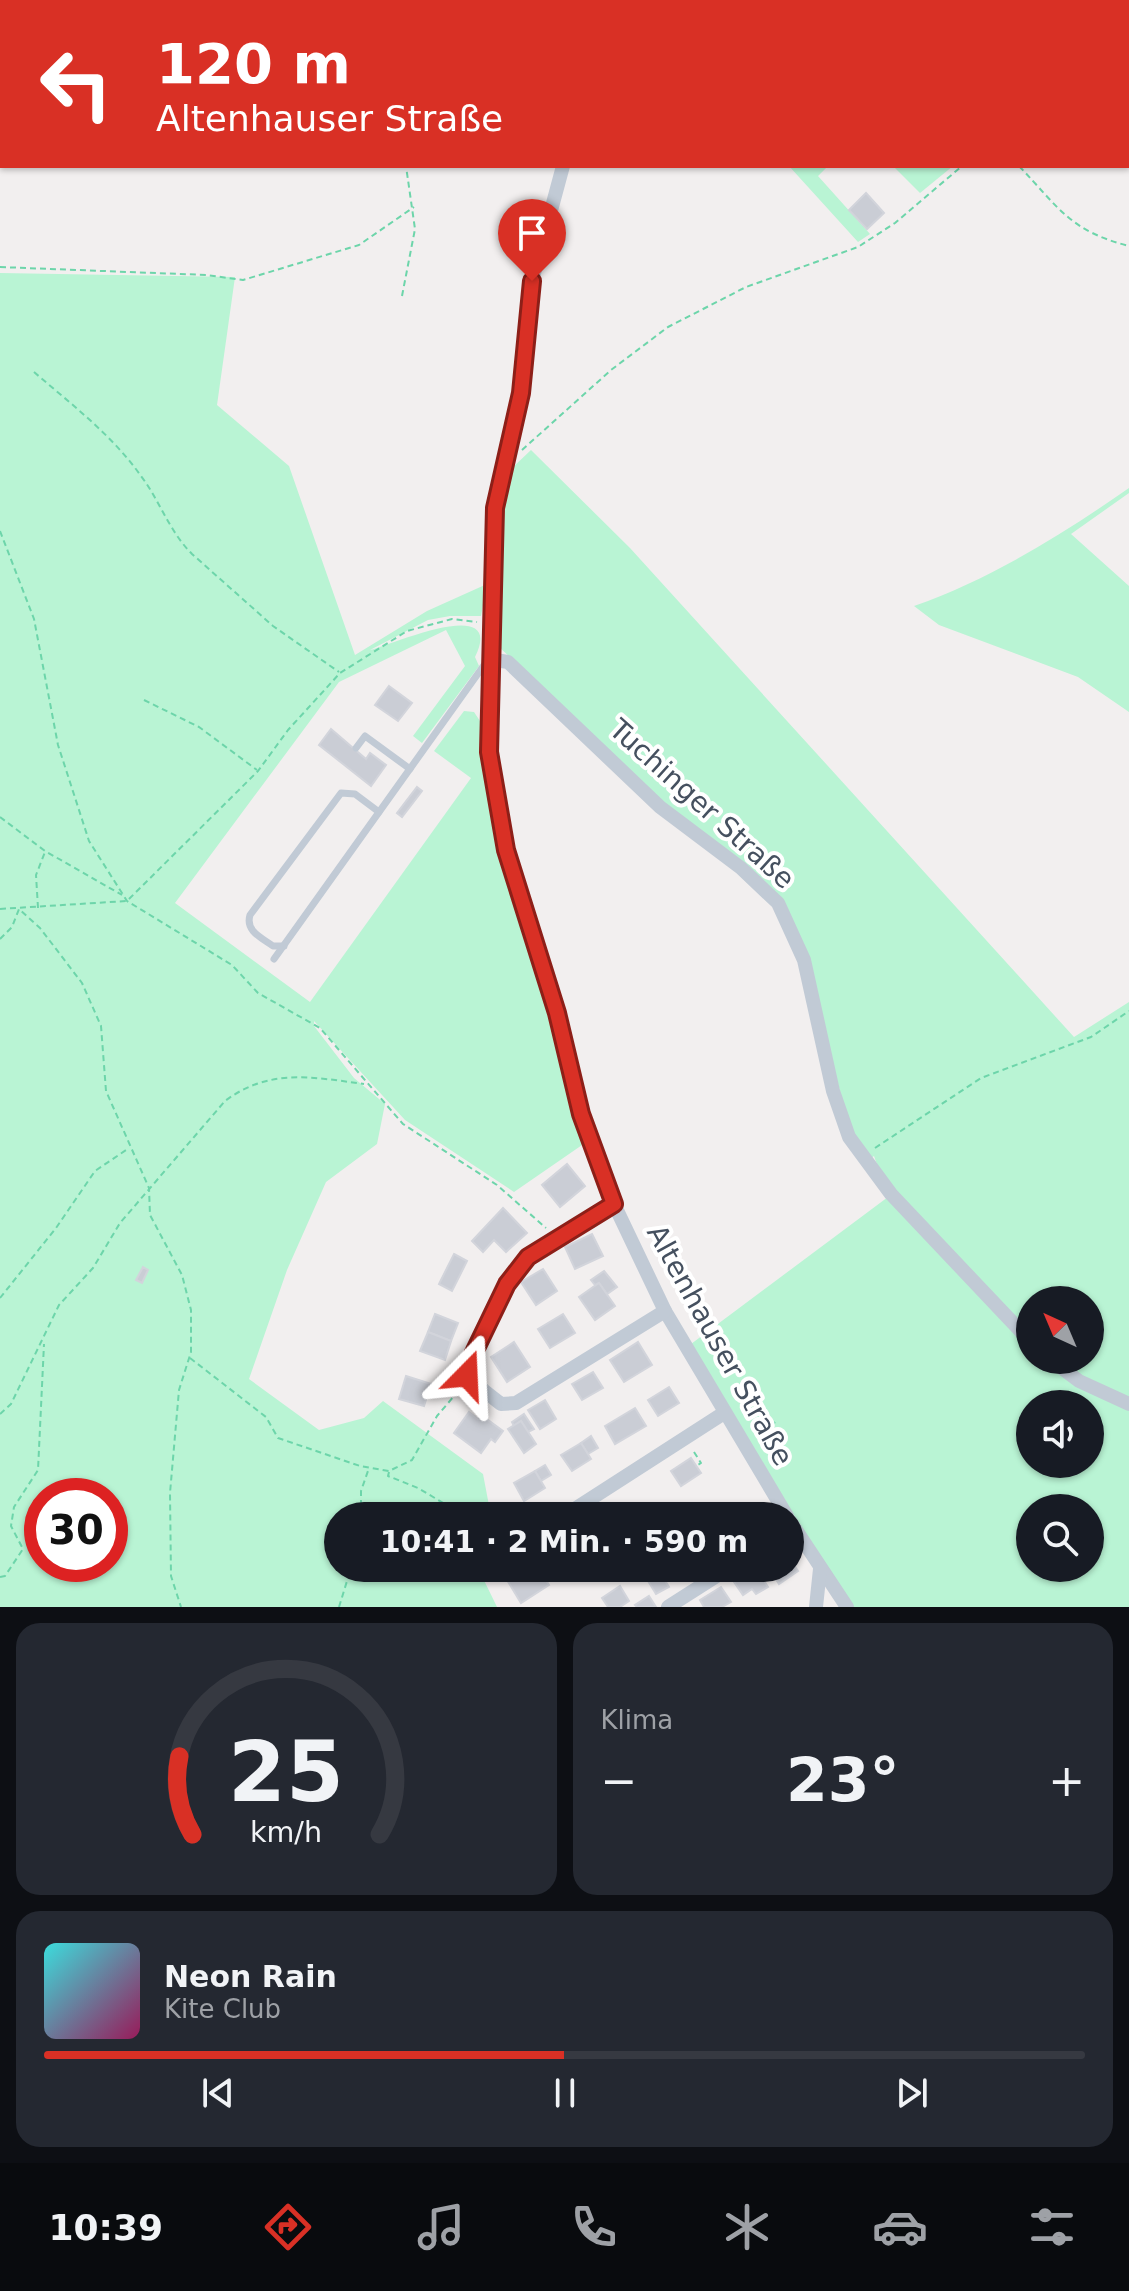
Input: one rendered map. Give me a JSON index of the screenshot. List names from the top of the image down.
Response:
{
  "streets": {
    "street": ["Tuchinger Straße", "Altenhauser Straße"]
  },
  "crossings": [
    ["Tuchinger Straße", "Altenhauser Straße"]
  ],
  "north": "top left",
  "page": {
    "turn": ["120 m", "Altenhauser Straße"],
    "limit": "30",
    "trip": "10:41 · 2 Min. · 590 m",
    "tile": "Klima",
    "heat": ["−", "23°", "+"],
    "song": ["Neon Rain", "Kite Club"],
    "tabs": "10:39",
    "gauge": ["25", "km/h"]
  }
}
